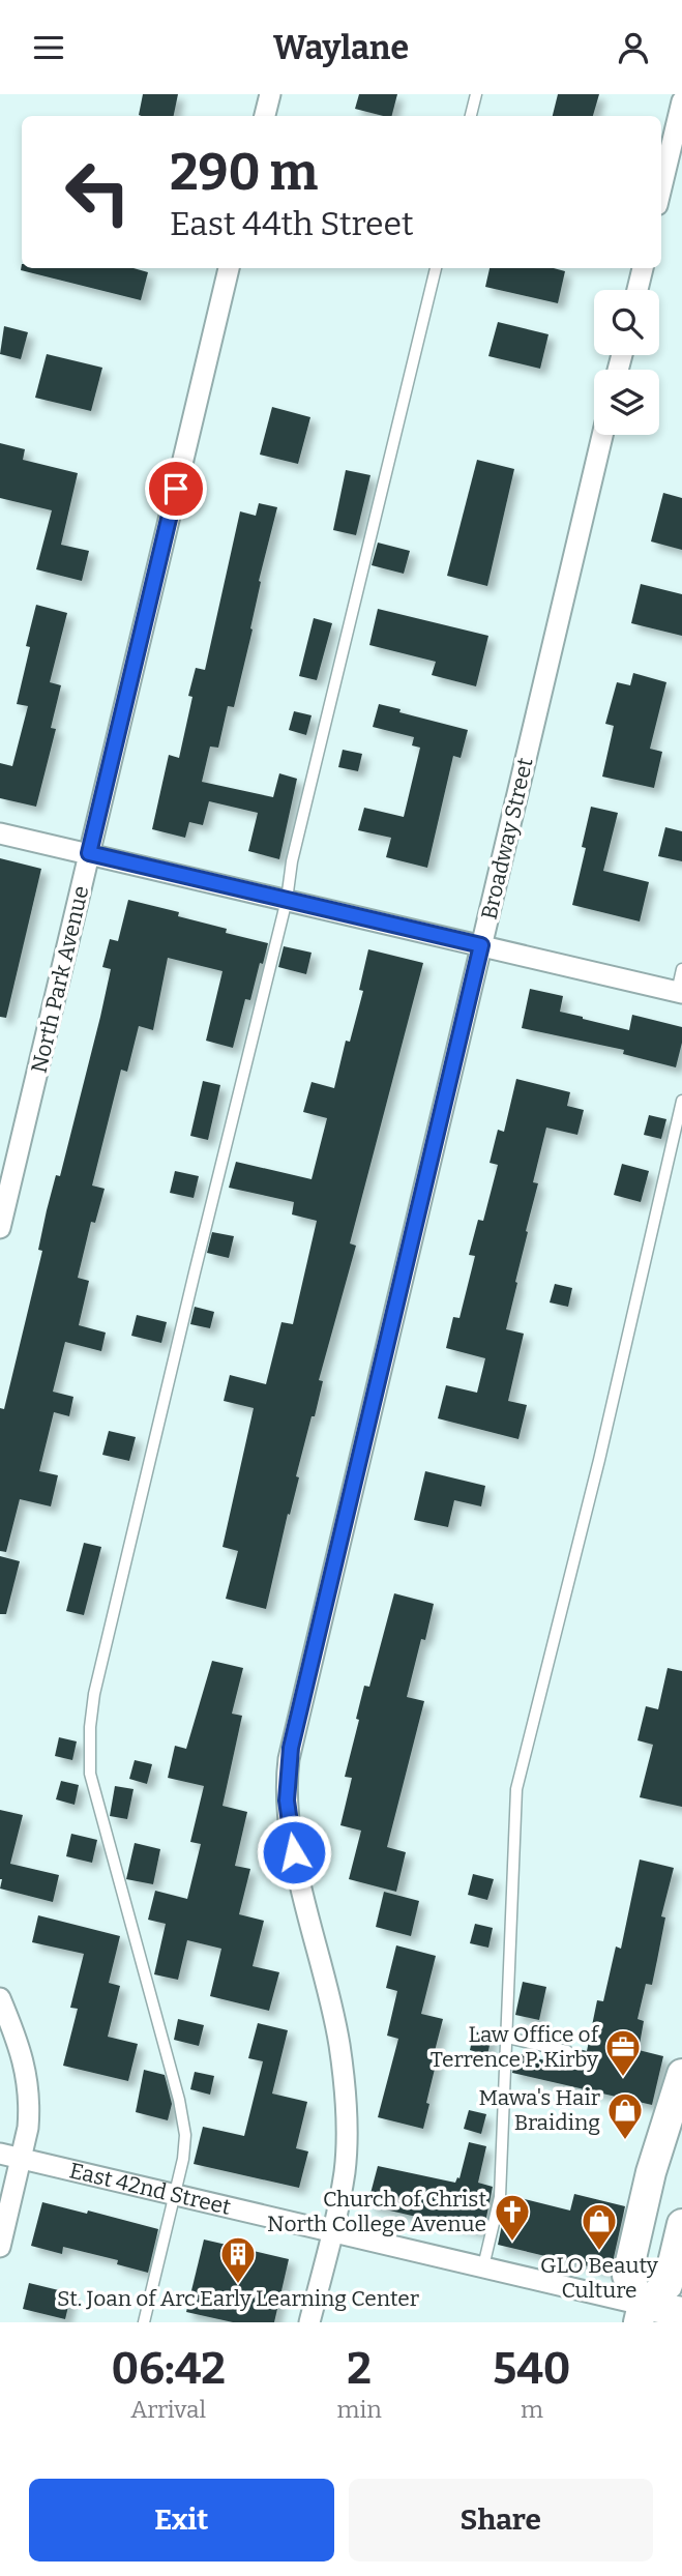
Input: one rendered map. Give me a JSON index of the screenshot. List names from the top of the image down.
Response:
{
  "streets": {
    "main road": ["East 42nd Street"],
    "street": ["Broadway Street", "North Park Avenue"]
  },
  "crossings": [
    ["Broadway Street", "East 42nd Street"]
  ],
  "places": {
    "office": ["Law Office of Terrence P. Kirby"],
    "shop": ["Mawa's Hair Braiding", "GLO Beauty Culture"],
    "church": ["Church of Christ North College Avenue"],
    "building": ["St. Joan of Arc Early Learning Center"]
  },
  "page": {
    "header": "Waylane",
    "turn": ["290 m", "East 44th Street"],
    "eta": [
      "06:42",
      "Arrival",
      "2",
      "min",
      "540",
      "m"
    ],
    "buttons": ["Exit", "Share"]
  }
}
